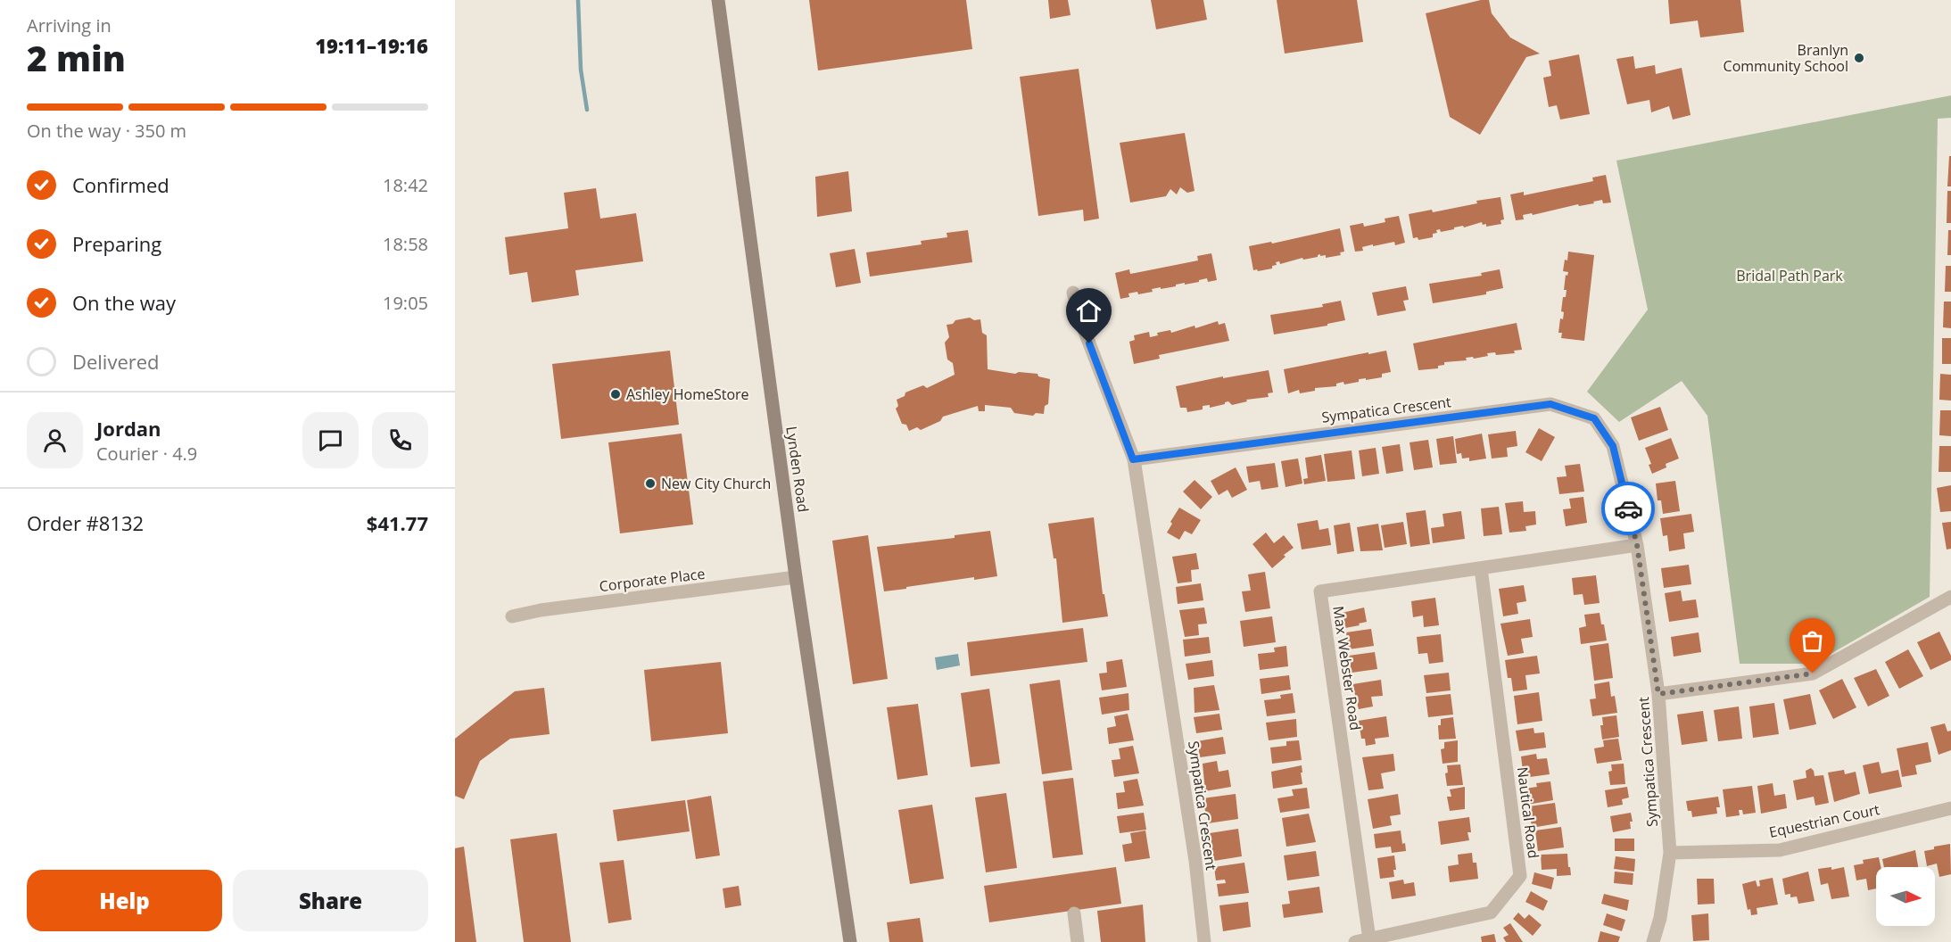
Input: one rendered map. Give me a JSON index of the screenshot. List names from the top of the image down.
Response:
{
  "streets": {
    "main road": ["Lynden Road"],
    "street": [
      "Sympatica Crescent",
      "Corporate Place",
      "Max Webster Road",
      "Nautical Road",
      "Equestrian Court"
    ]
  },
  "crossings": [
    ["Sympatica Crescent", "Max Webster Road"],
    ["Sympatica Crescent", "Equestrian Court"],
    ["Lynden Road", "Corporate Place"],
    ["Max Webster Road", "Nautical Road"]
  ],
  "parks": ["Bridal Path Park"],
  "places": ["Branlyn Community School", "Ashley HomeStore", "New City Church"],
  "north": "right",
  "page": {
    "heading": ["2 min", "Arriving in", "19:11–19:16"],
    "panel": [
      "Jordan",
      "Courier · 4.9",
      "Order #8132",
      "$41.77"
    ],
    "bar": "On the way · 350 m",
    "list": [
      ["Confirmed", "18:42"],
      ["Preparing", "18:58"],
      ["On the way", "19:05"],
      "Delivered"
    ],
    "buttons": ["Help", "Share"]
  }
}
